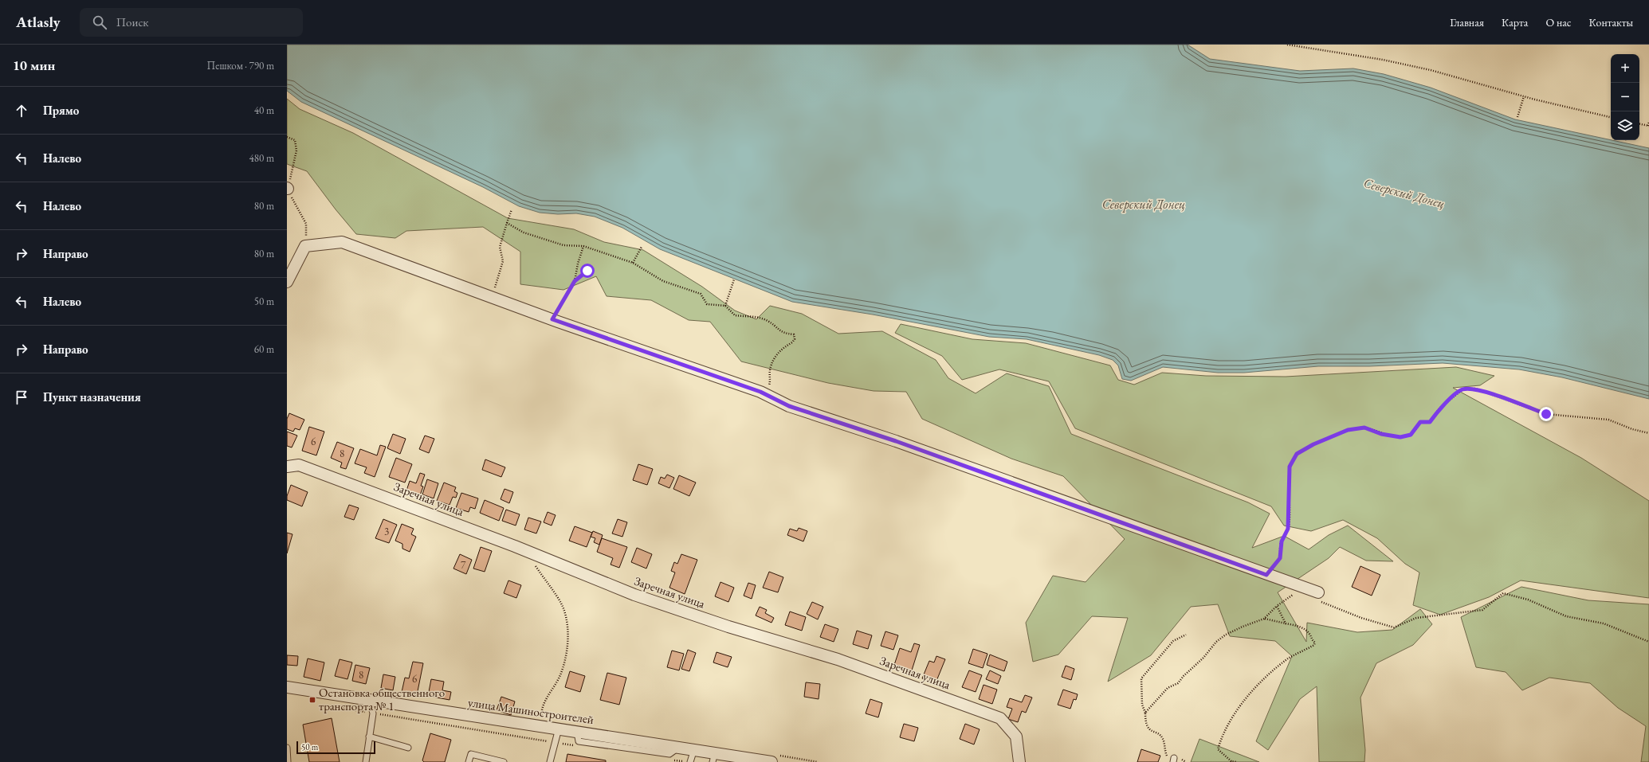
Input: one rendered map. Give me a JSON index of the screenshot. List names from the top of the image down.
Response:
{
  "streets": {
    "street": ["Заречная улица", "улица Машиностроителей"]
  },
  "water": ["Северский Донец"],
  "places": {
    "transit": ["Остановка общественного транспорта № 1"]
  },
  "house_numbers": [
    "6",
    "8",
    "3",
    "7",
    "8",
    "6"
  ],
  "scale_bar": "50 m",
  "page": {
    "header": "Atlasly",
    "search": "Поиск",
    "nav": [
      "Главная",
      "Карта",
      "О нас",
      "Контакты"
    ],
    "heading": ["10 мин", "Пешком · 790 m"],
    "map_buttons": ["+", "−"],
    "list": [
      ["Прямо", "40 m"],
      ["Налево", "480 m"],
      ["Налево", "80 m"],
      ["Направо", "80 m"],
      ["Налево", "50 m"],
      ["Направо", "60 m"],
      "Пункт назначения"
    ],
    "scale": "50 m"
  }
}
